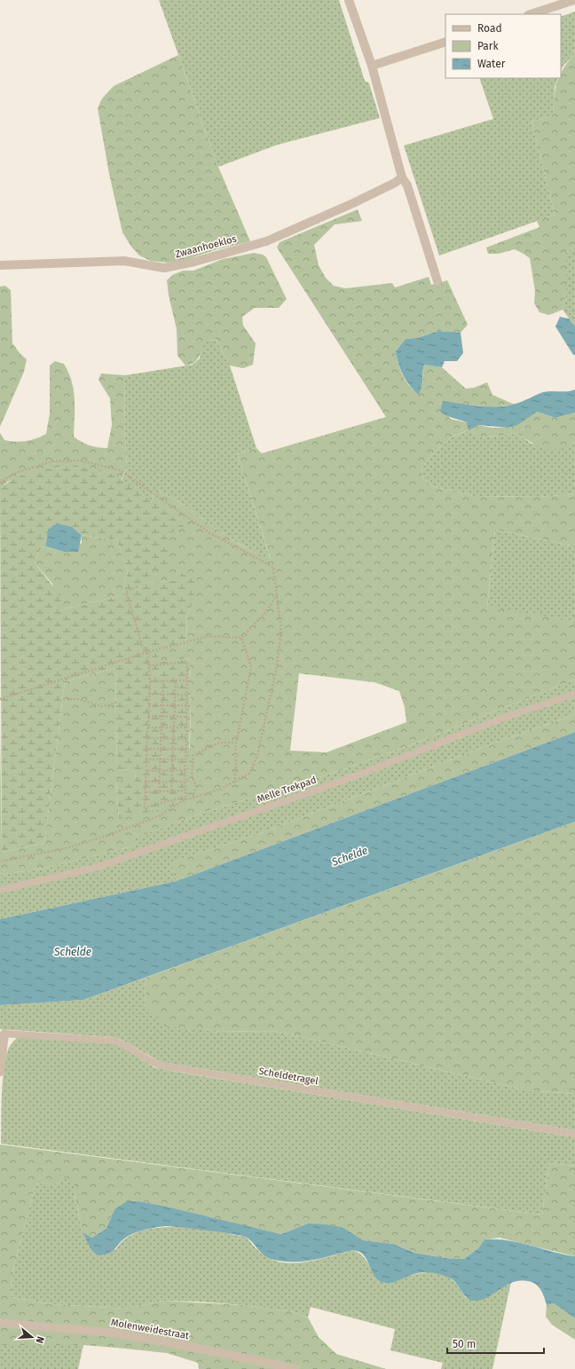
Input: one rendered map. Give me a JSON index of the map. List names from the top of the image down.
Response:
{
  "streets": {
    "street": ["Zwaanhoeklos", "Molenweidestraat"],
    "lane": ["Melle Trekpad", "Scheldetragel"]
  },
  "water": ["Schelde"],
  "legend": ["Road", "Park", "Water"],
  "scale_bar": "50 m",
  "north": "right"
}
